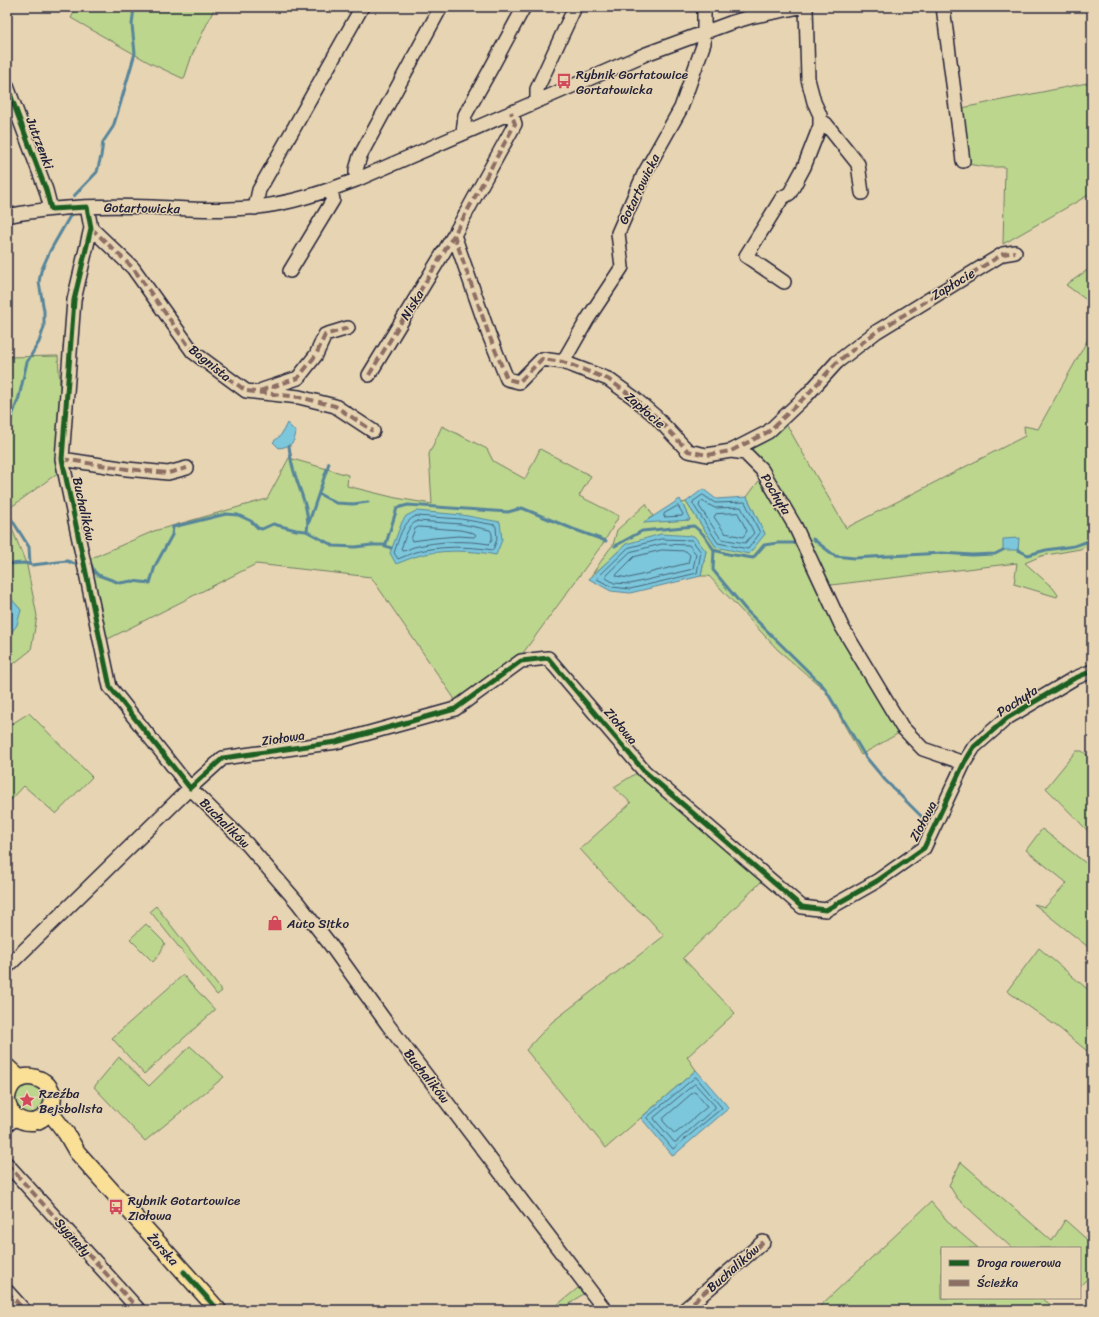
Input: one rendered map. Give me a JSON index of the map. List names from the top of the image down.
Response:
{
  "streets": {
    "main road": ["Żorska"],
    "street": [
      "Jutrzenki",
      "Gotartowicka",
      "Zapłocie",
      "Niska",
      "Bagnista",
      "Pochyła",
      "Buchalików",
      "Ziołowa",
      "Sygnały"
    ]
  },
  "crossings": [
    ["Jutrzenki", "Gotartowicka"],
    ["Gotartowicka", "Zapłocie"],
    ["Gotartowicka", "Buchalików"],
    ["Zapłocie", "Niska"],
    ["Zapłocie", "Pochyła"],
    ["Bagnista", "Buchalików"],
    ["Pochyła", "Ziołowa"],
    ["Buchalików", "Ziołowa"]
  ],
  "places": {
    "bus stop": ["Rybnik Gortatowice Gortatowicka", "Rybnik Gotartowice Ziołowa"],
    "shop": ["Auto Sitko"],
    "place": ["Rzeźba Bejsbolista"]
  },
  "legend": ["Droga rowerowa", "Ścieżka"]
}
